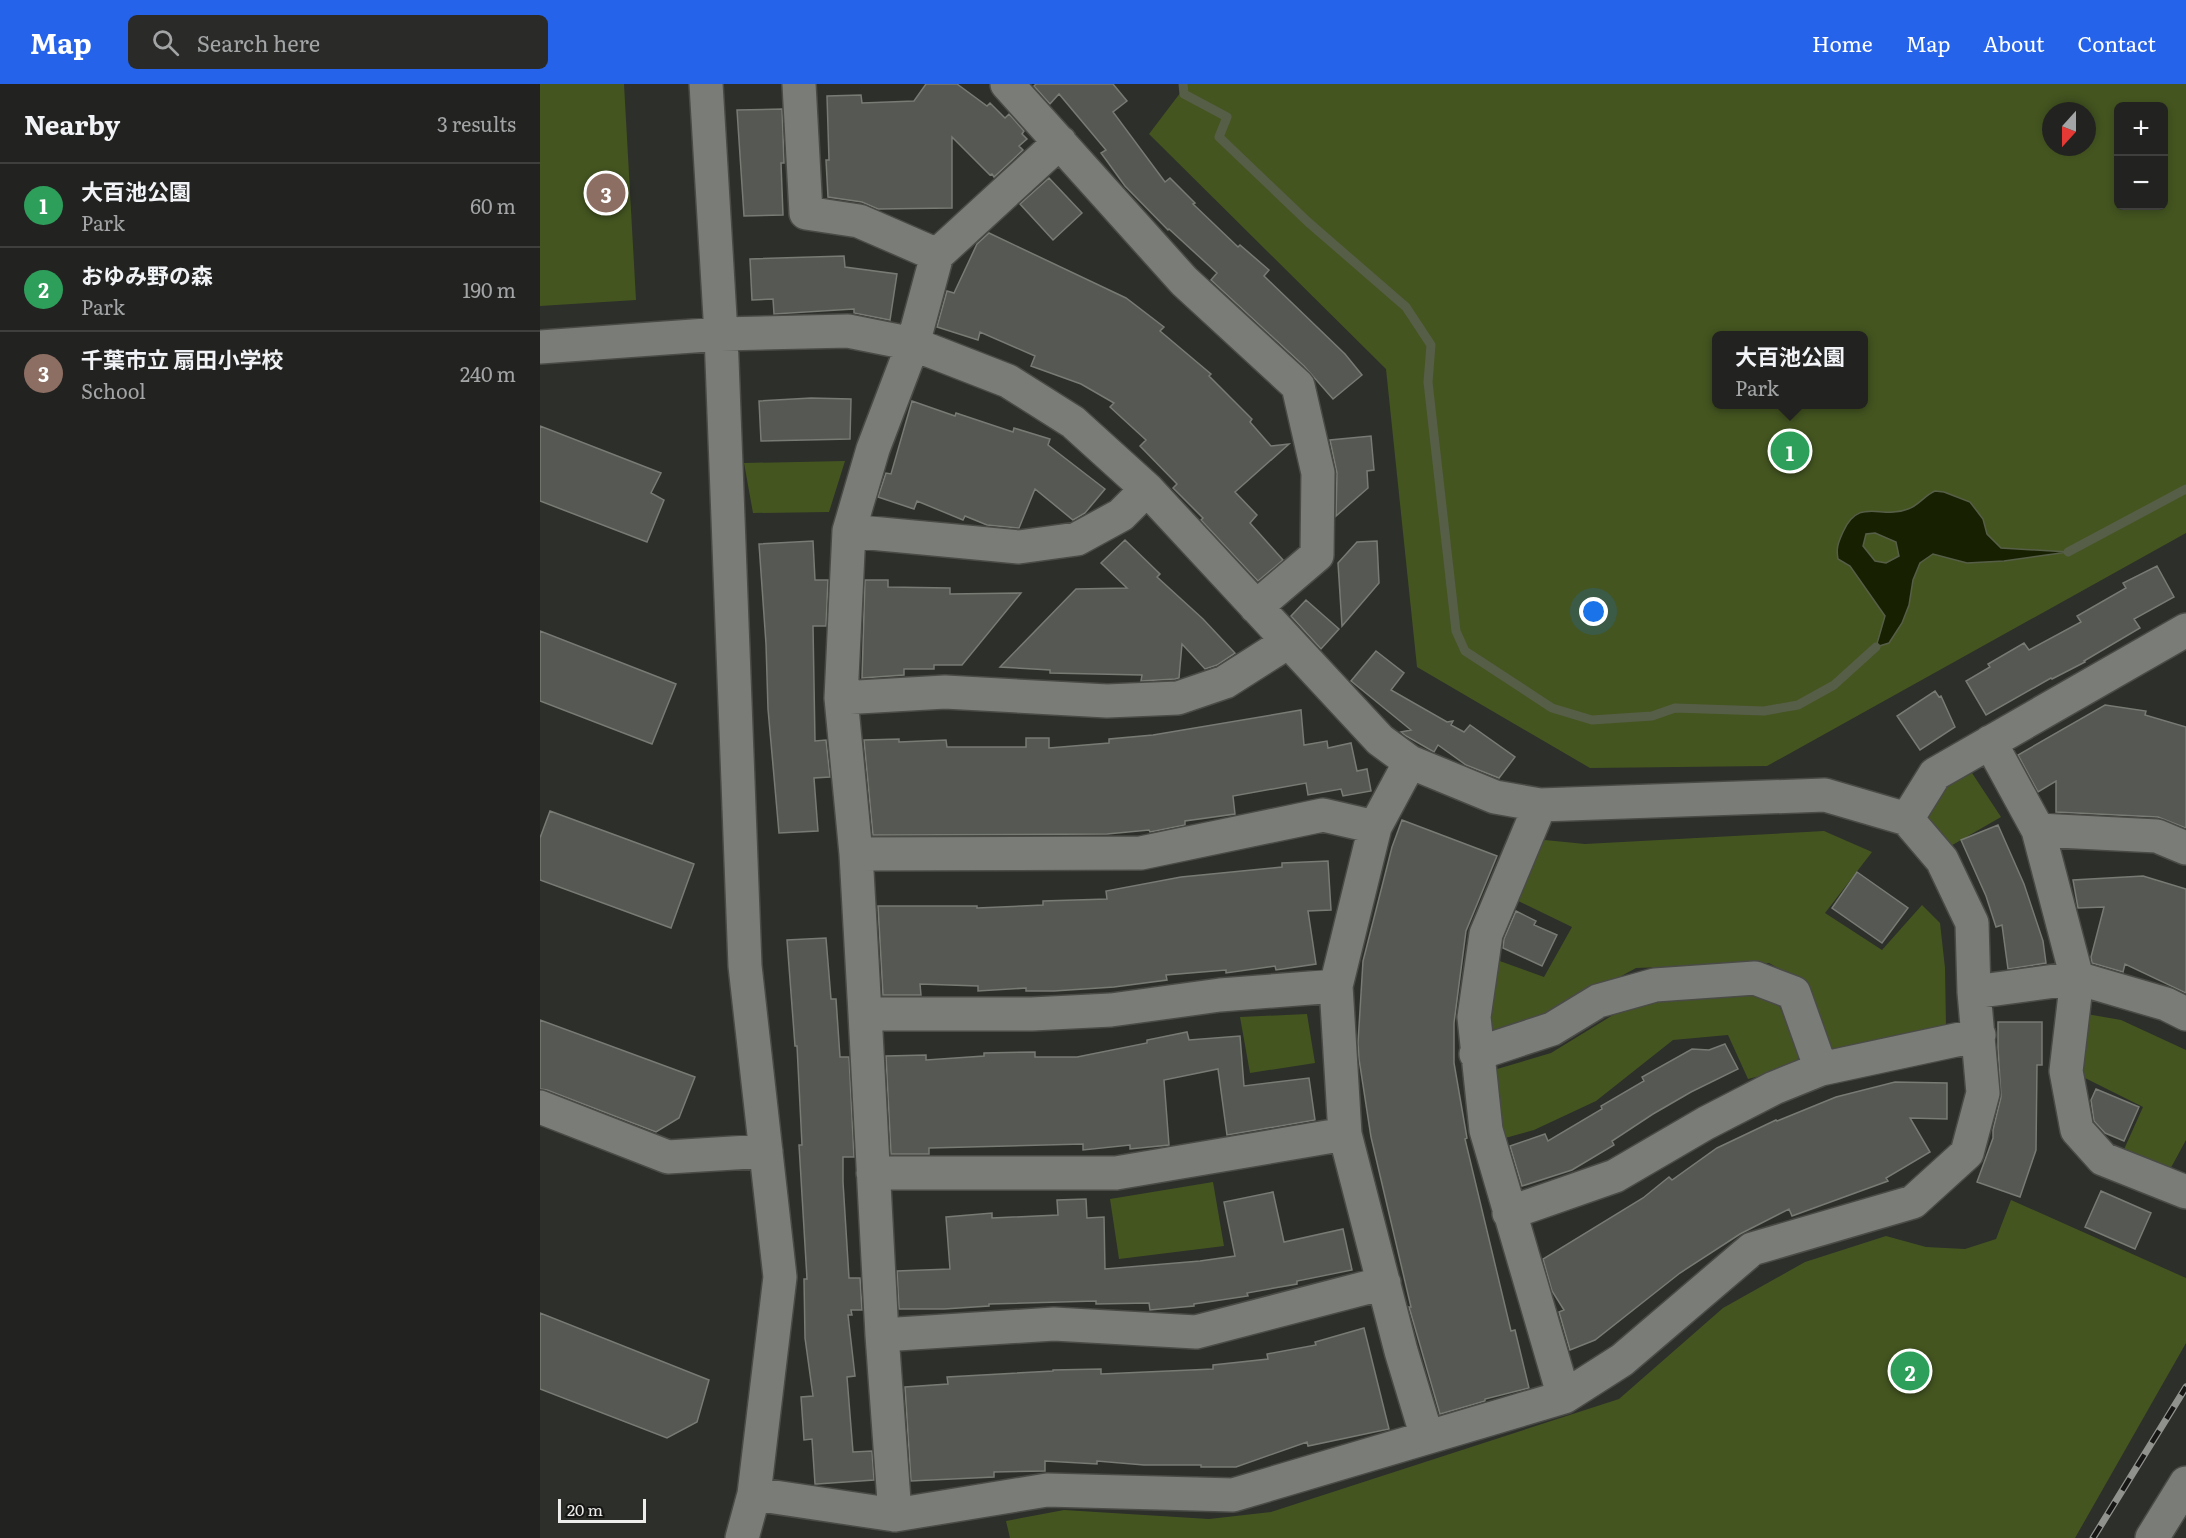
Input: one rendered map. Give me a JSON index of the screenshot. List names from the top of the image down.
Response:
{
  "scale_bar": "20 m",
  "north": "bottom",
  "page": {
    "header": "Map",
    "search": "Search here",
    "nav": [
      "Home",
      "Map",
      "About",
      "Contact"
    ],
    "heading": ["Nearby", "3 results"],
    "map_buttons": ["+", "−"],
    "list": [
      {
        "mark": "1",
        "name": "大百池公園",
        "note": "Park",
        "value": "60 m"
      },
      {
        "mark": "2",
        "name": "おゆみ野の森",
        "note": "Park",
        "value": "190 m"
      },
      {
        "mark": "3",
        "name": "千葉市立 扇田小学校",
        "note": "School",
        "value": "240 m"
      }
    ],
    "pins": ["3", "1", "2"],
    "popup": ["大百池公園", "Park"],
    "scale": "20 m"
  }
}
